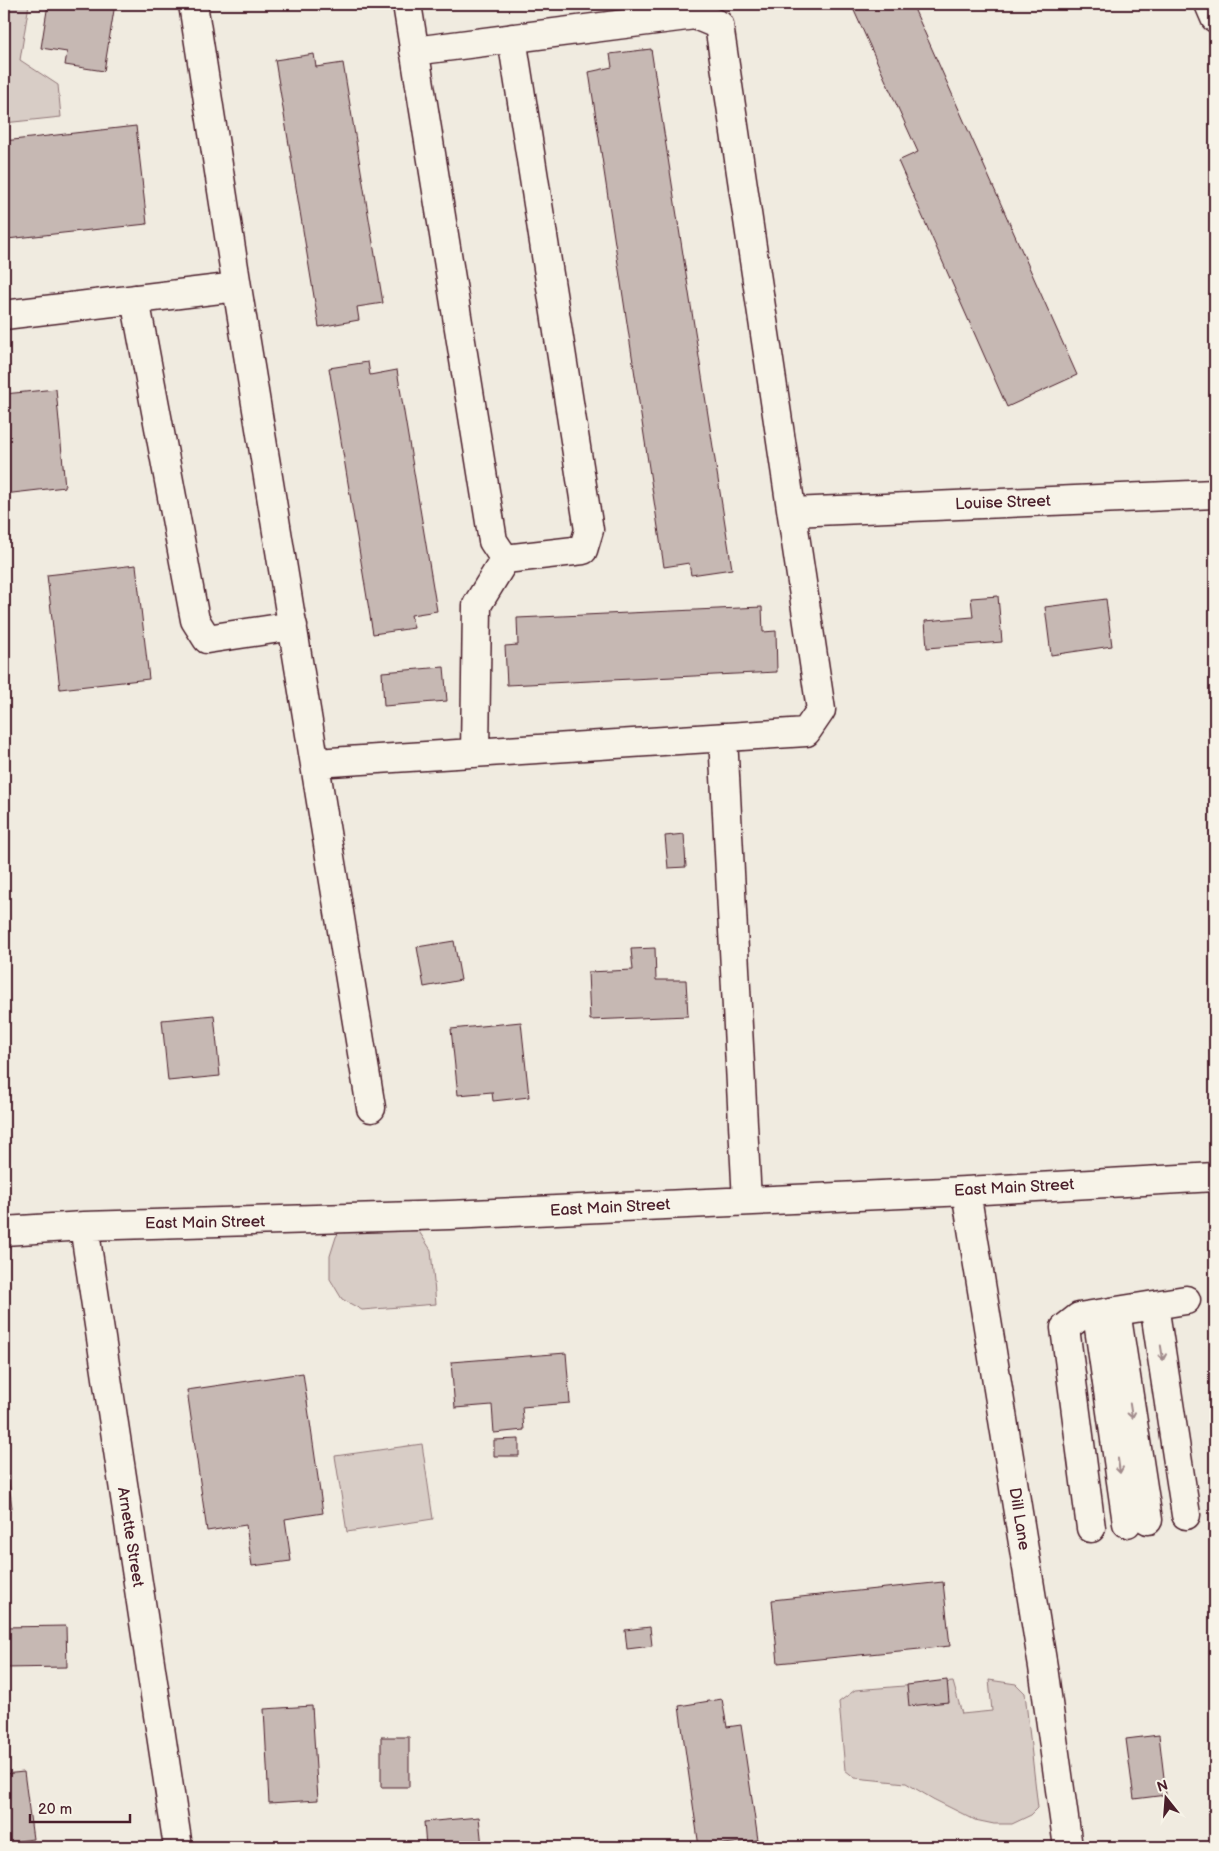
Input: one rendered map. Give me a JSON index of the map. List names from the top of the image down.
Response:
{
  "streets": {
    "street": [
      "Louise Street",
      "East Main Street",
      "Dill Lane",
      "Arnette Street"
    ]
  },
  "crossings": [
    ["East Main Street", "Dill Lane"],
    ["East Main Street", "Arnette Street"]
  ],
  "scale_bar": "20 m",
  "north": "top"
}
